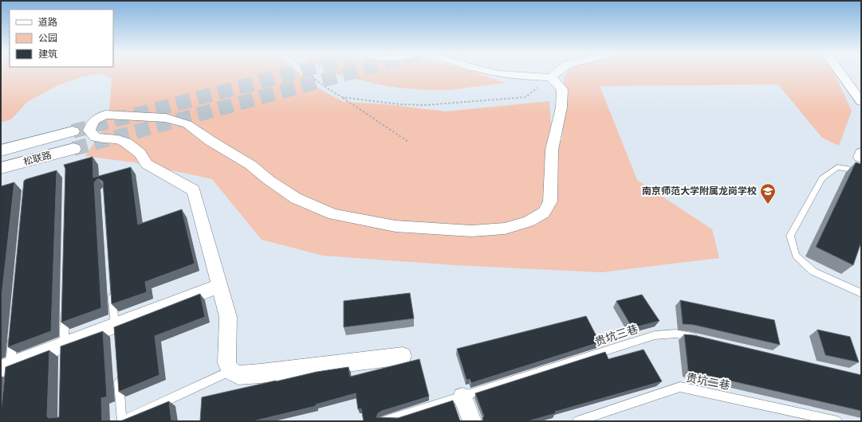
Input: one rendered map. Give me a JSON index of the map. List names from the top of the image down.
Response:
{
  "streets": {
    "street": ["松联路"],
    "lane": ["贵坑三巷", "贵坑二巷"]
  },
  "places": {
    "school or university": ["南京师范大学附属龙岗学校"]
  },
  "legend": ["道路", "公园", "建筑"]
}
